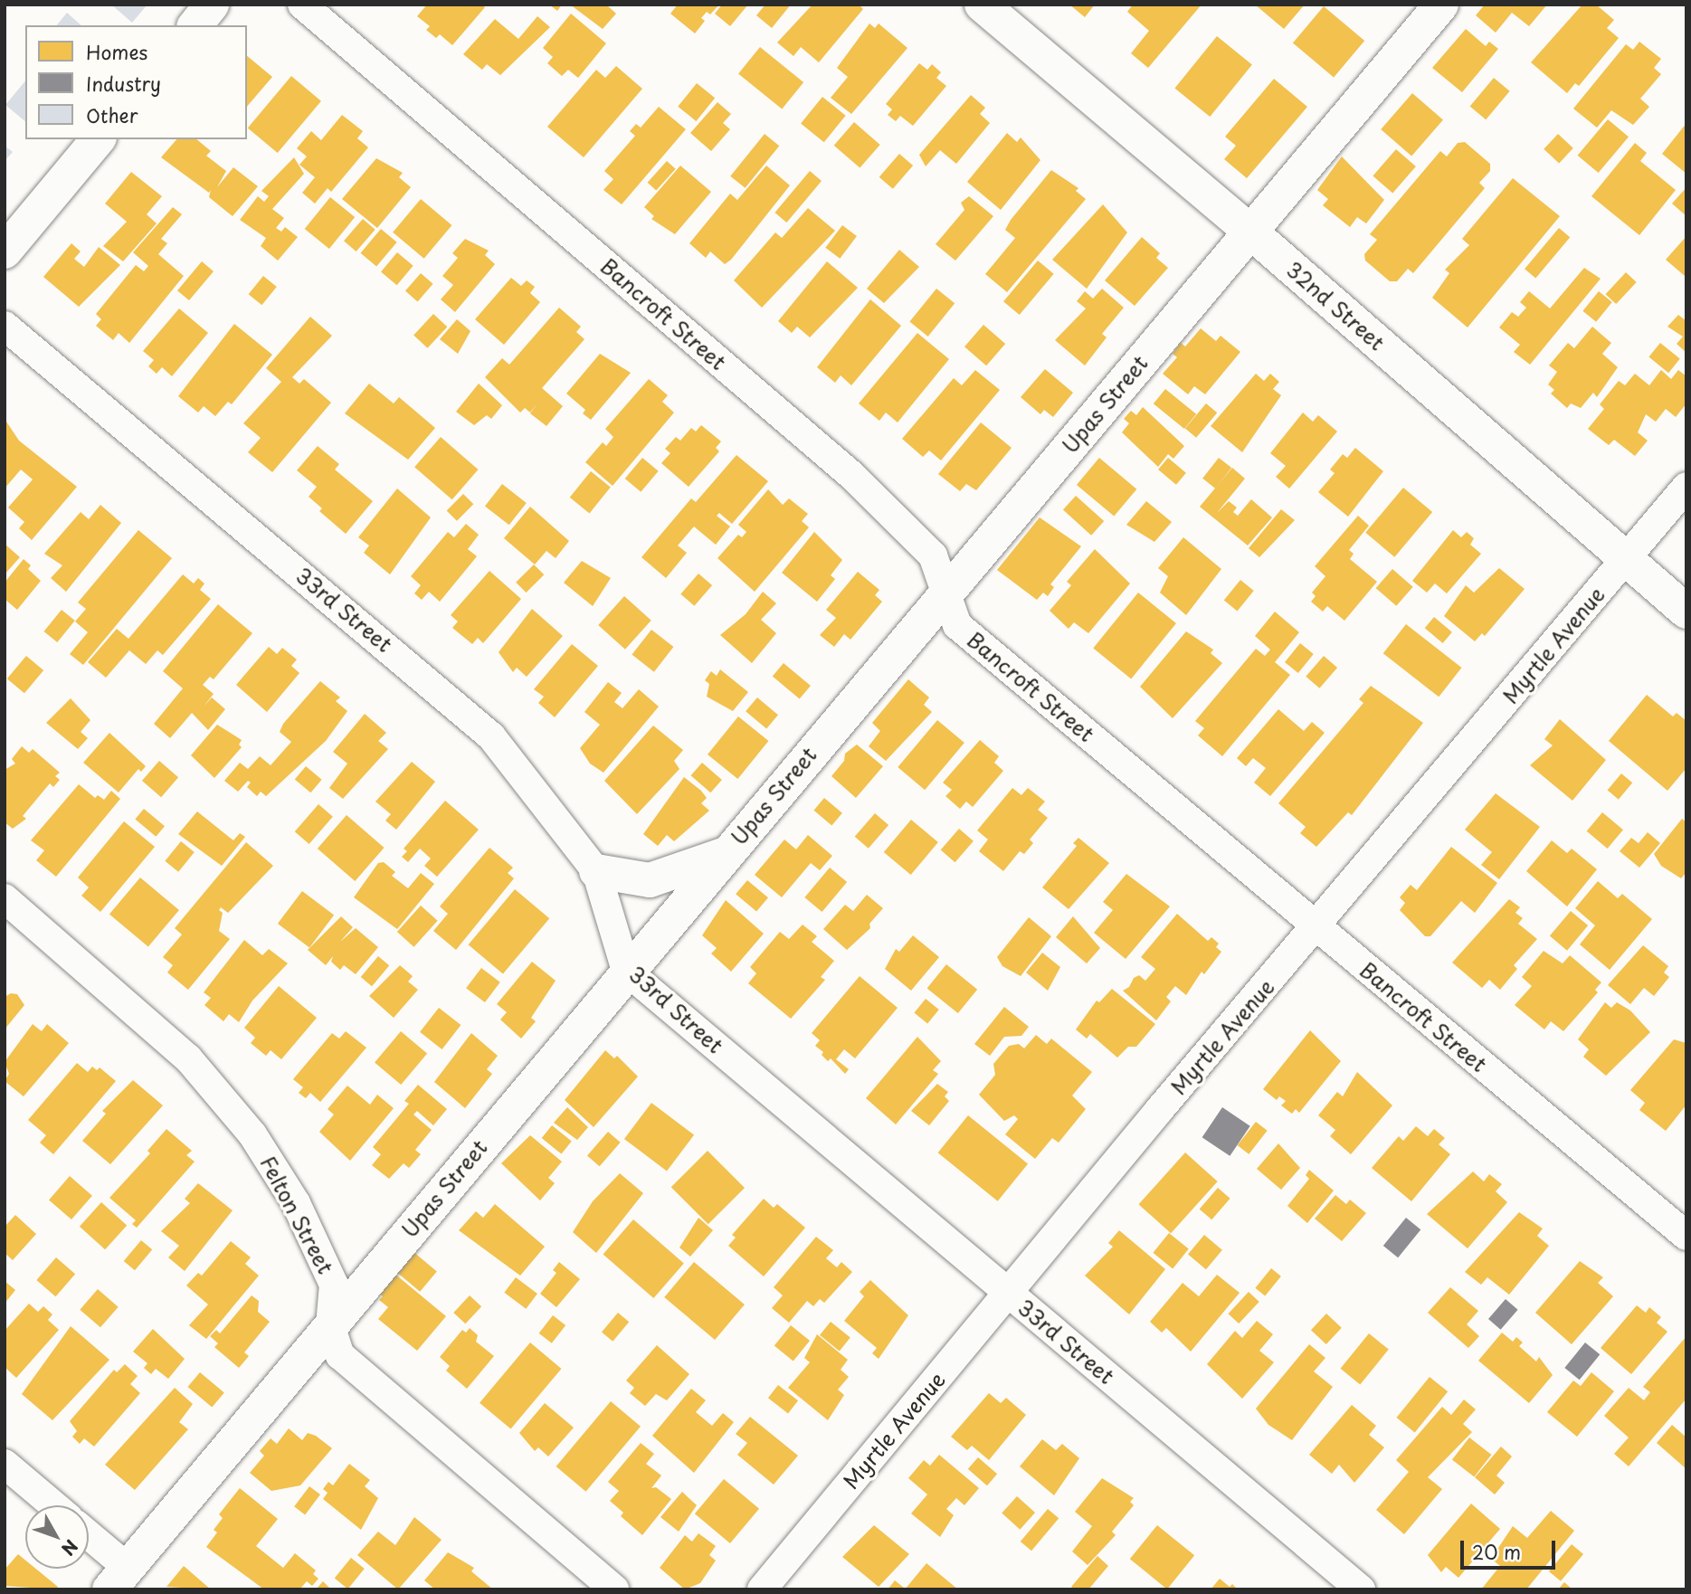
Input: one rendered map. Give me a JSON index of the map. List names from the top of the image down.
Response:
{
  "streets": {
    "street": [
      "32nd Street",
      "Bancroft Street",
      "Upas Street",
      "33rd Street",
      "Myrtle Avenue",
      "Felton Street"
    ]
  },
  "crossings": [
    ["32nd Street", "Upas Street"],
    ["32nd Street", "Myrtle Avenue"],
    ["Bancroft Street", "Upas Street"],
    ["Bancroft Street", "Myrtle Avenue"],
    ["Upas Street", "33rd Street"],
    ["Upas Street", "Felton Street"],
    ["33rd Street", "Myrtle Avenue"]
  ],
  "legend": ["Homes", "Industry", "Other"],
  "scale_bar": "20 m",
  "north": "bottom right"
}
